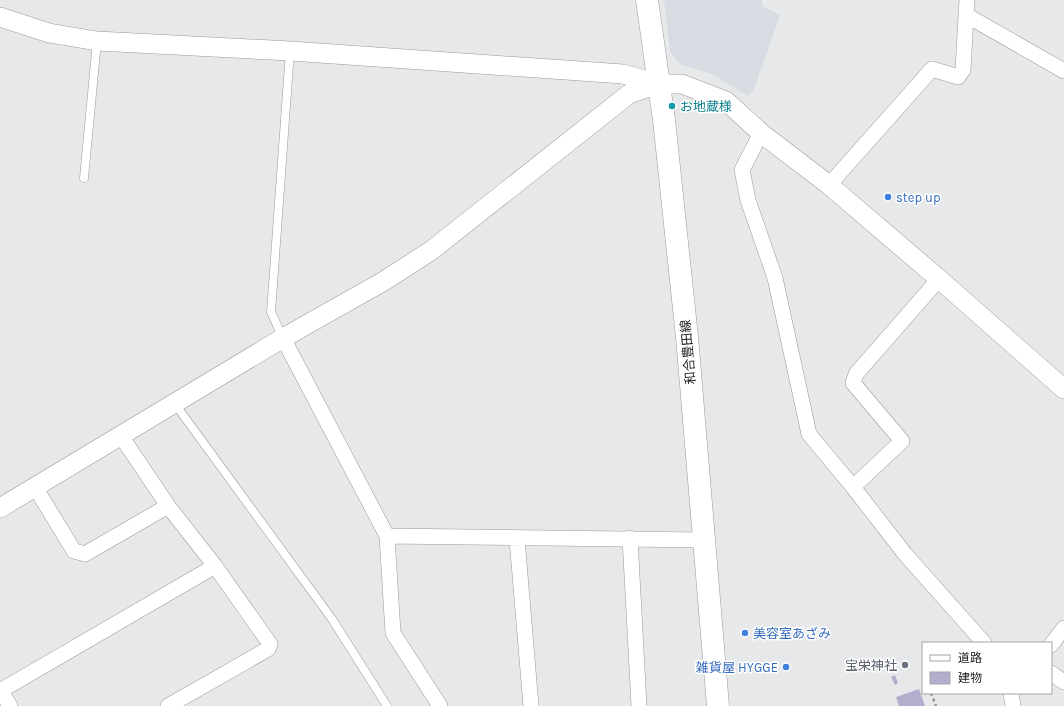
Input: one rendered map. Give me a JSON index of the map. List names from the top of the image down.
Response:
{
  "streets": {
    "main road": ["和合豊田線"]
  },
  "places": [
    "お地蔵様",
    "step up",
    "美容室あざみ",
    "宝栄神社",
    "雑貨屋 HYGGE"
  ],
  "legend": ["道路", "建物"]
}
